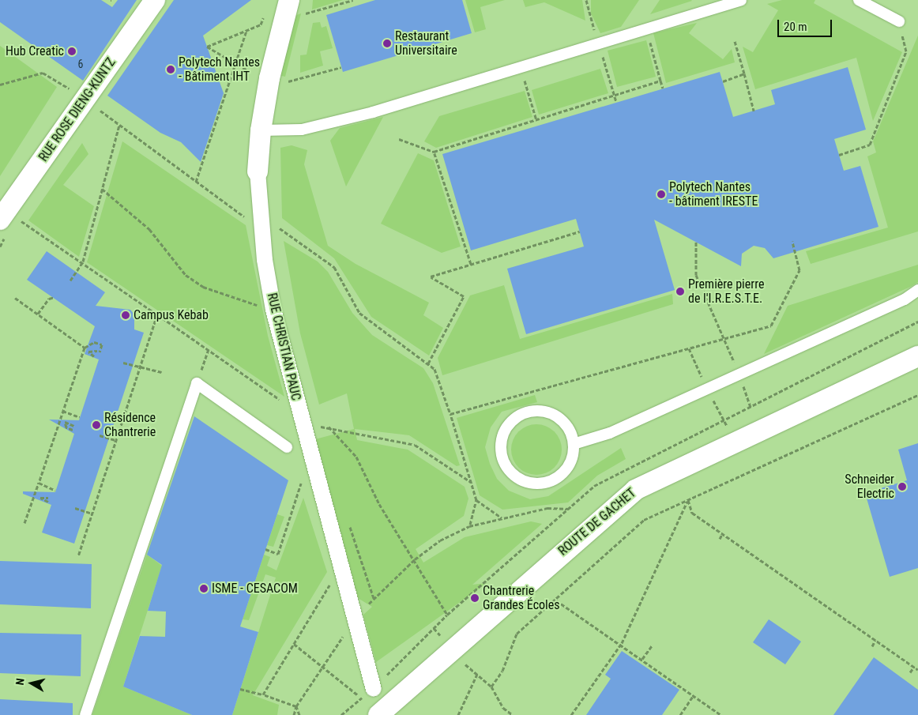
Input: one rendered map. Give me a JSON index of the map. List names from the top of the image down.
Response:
{
  "streets": {
    "street": ["RUE ROSE DIENG-KUNTZ", "RUE CHRISTIAN PAUC", "ROUTE DE GACHET"]
  },
  "places": [
    "Restaurant Universitaire",
    "Hub Creatic",
    "Polytech Nantes - Bâtiment IHT",
    "Polytech Nantes - bâtiment IRESTE",
    "Première pierre de l'I.R.E.S.T.E.",
    "Campus Kebab",
    "Résidence Chantrerie",
    "Schneider Electric",
    "ISME - CESACOM",
    "Chantrerie Grandes Écoles"
  ],
  "house_numbers": ["6"],
  "scale_bar": "20 m",
  "north": "left"
}
